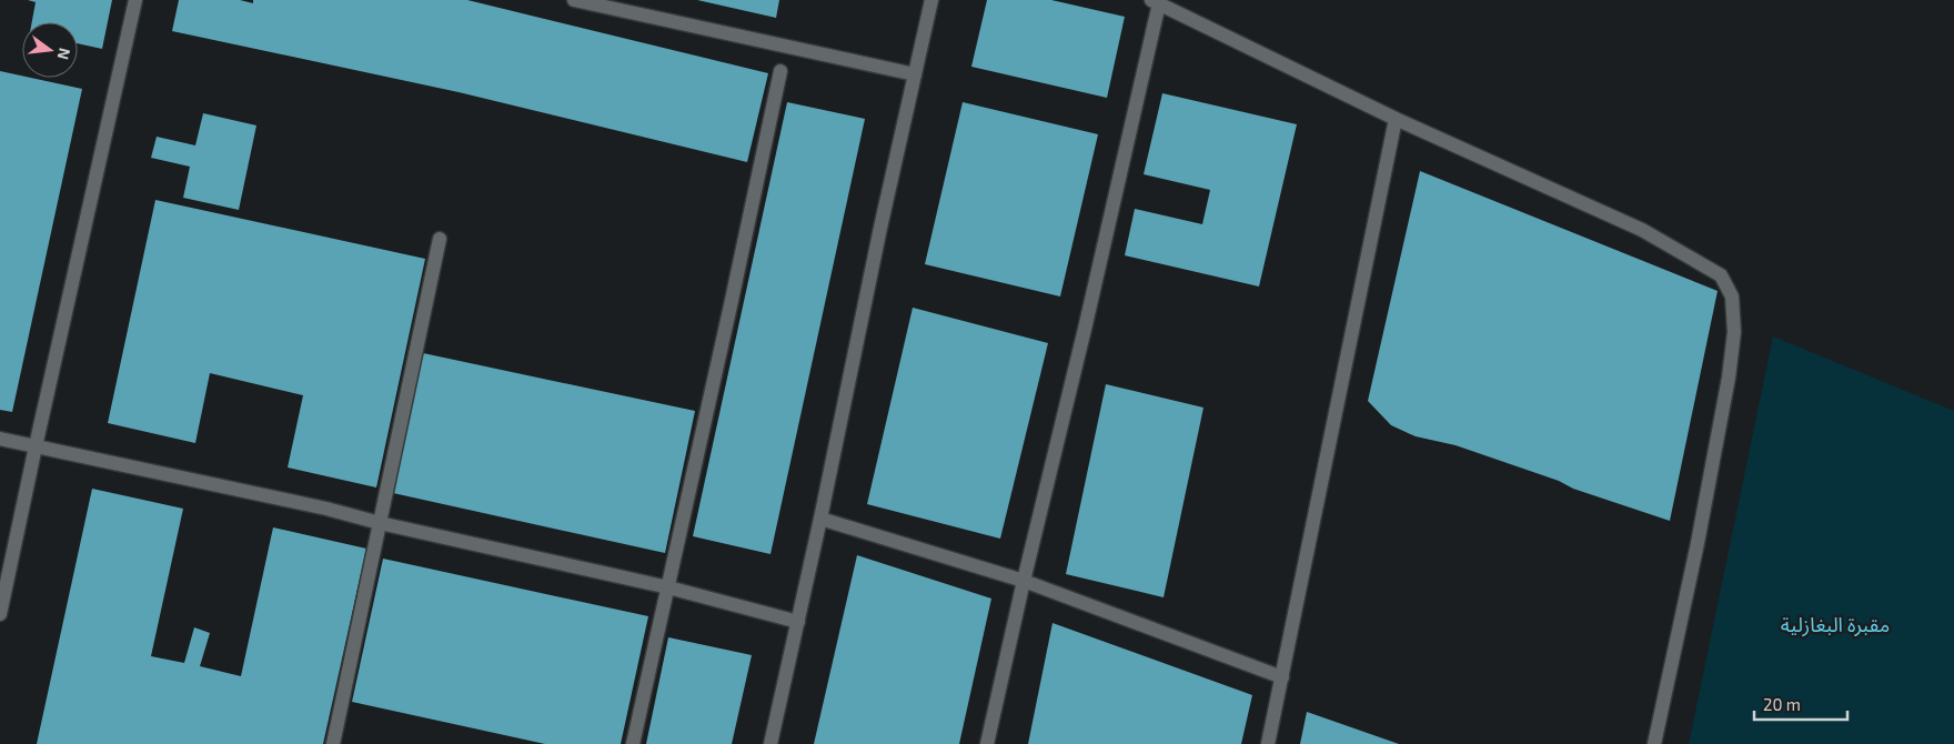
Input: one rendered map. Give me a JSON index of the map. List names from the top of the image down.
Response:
{
  "parks": ["مقبرة البغازلية"],
  "scale_bar": "20 m",
  "north": "right"
}
